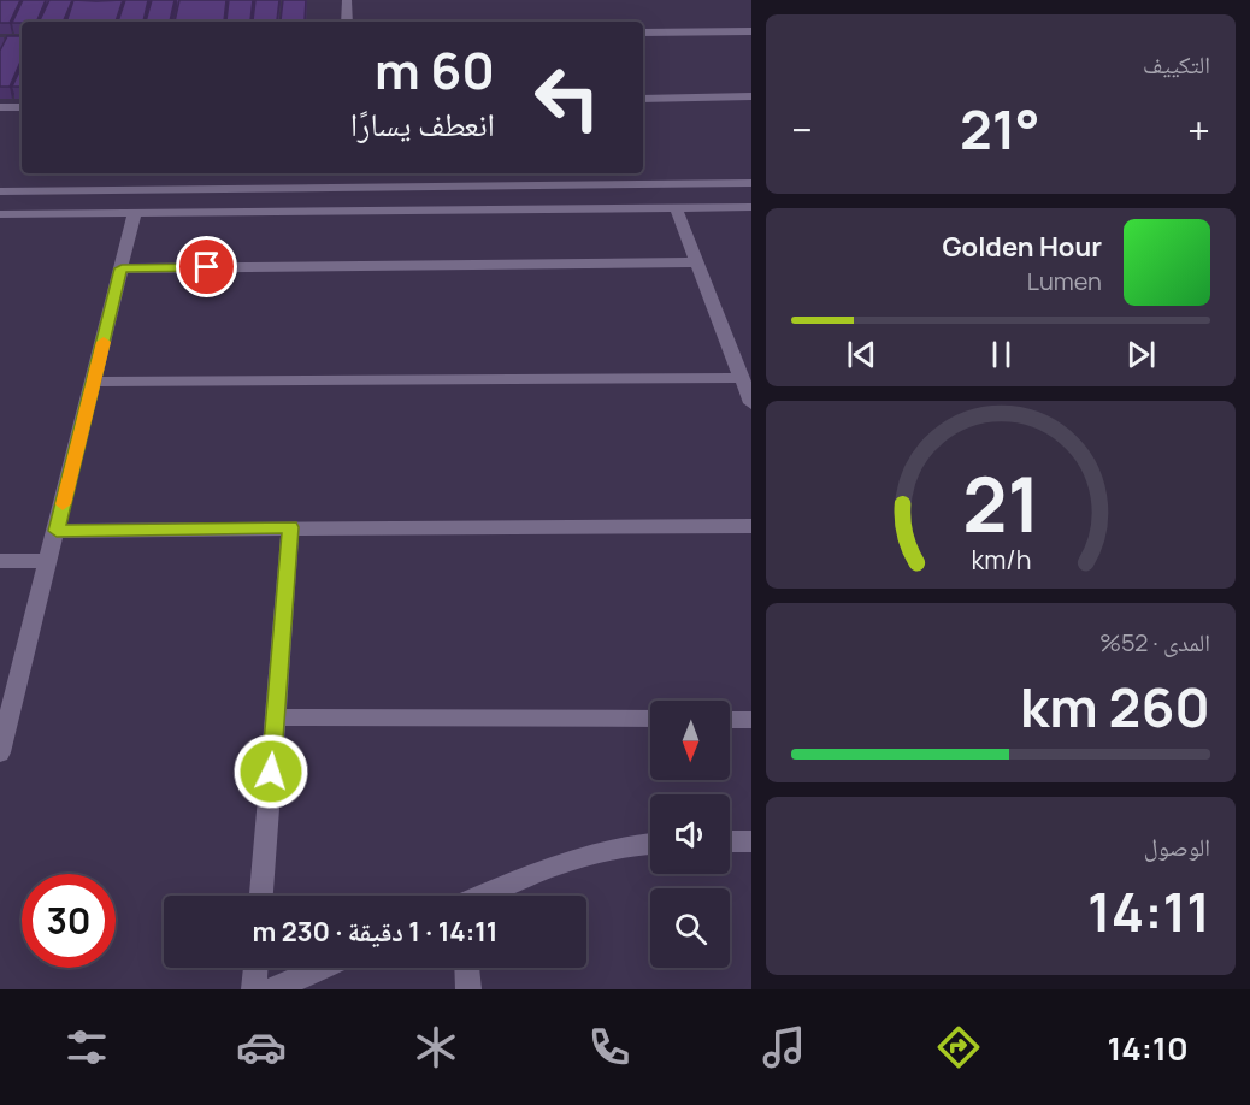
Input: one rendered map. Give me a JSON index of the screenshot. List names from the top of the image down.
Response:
{
  "north": "bottom",
  "page": {
    "tile": [
      "التكييف",
      ["المدى · 52%", "260 km"],
      ["الوصول", "14:11"]
    ],
    "turn": ["60 m", "انعطف يسارًا"],
    "heat": ["−", "21°", "+"],
    "song": ["Golden Hour", "Lumen"],
    "limit": "30",
    "trip": "14:11 · 1 دقيقة · 230 m",
    "tabs": "14:10",
    "gauge": ["21", "km/h"]
  }
}
